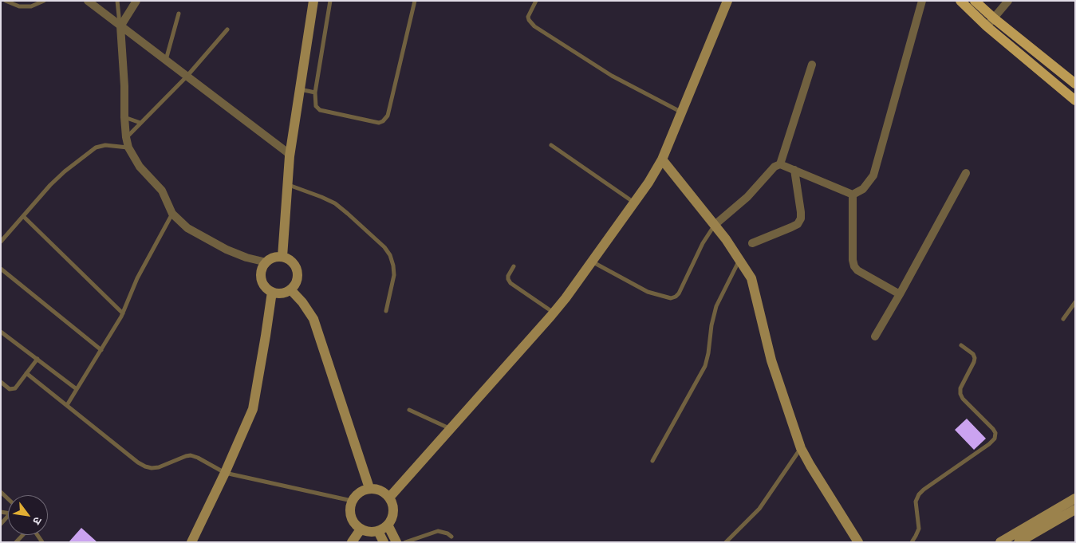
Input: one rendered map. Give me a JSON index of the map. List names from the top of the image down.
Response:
{
  "north": "bottom right"
}
